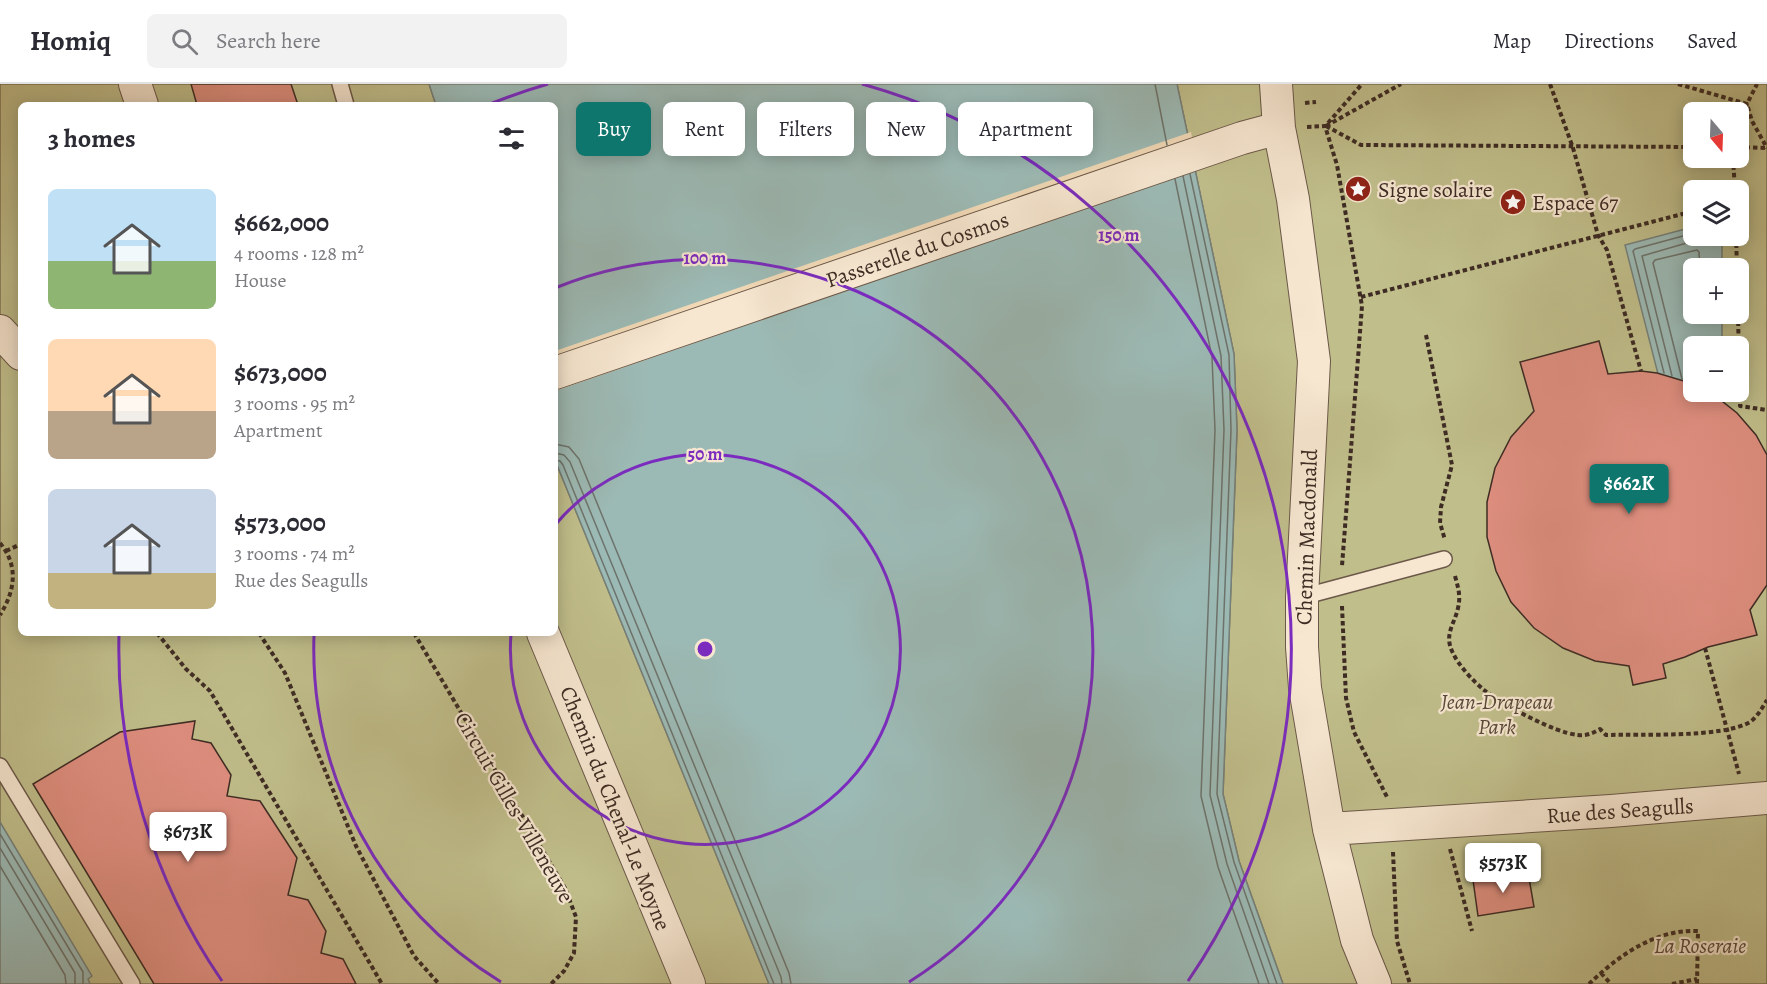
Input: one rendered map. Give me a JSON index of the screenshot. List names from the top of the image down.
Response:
{
  "streets": {
    "street": [
      "Passerelle du Cosmos",
      "Chemin Macdonald",
      "Chemin du Chenal-Le Moyne",
      "Rue des Seagulls"
    ],
    "path": ["Circuit Gilles-Villeneuve"]
  },
  "crossings": [
    ["Passerelle du Cosmos", "Chemin Macdonald"],
    ["Chemin Macdonald", "Rue des Seagulls"]
  ],
  "parks": ["Jean-Drapeau Park", "La Roseraie"],
  "places": {
    "place": ["Signe solaire", "Espace 67"]
  },
  "north": "bottom",
  "page": {
    "header": "Homiq",
    "search": "Search here",
    "nav": ["Map", "Directions", "Saved"],
    "map_buttons": ["+", "−"],
    "chip": [
      "Buy",
      "Rent",
      "Filters",
      "New",
      "Apartment"
    ],
    "heading": "3 homes",
    "list": [
      {
        "name": "$662,000",
        "note": "4 rooms · 128 m² · House"
      },
      {
        "name": "$673,000",
        "note": "3 rooms · 95 m² · Apartment"
      },
      {
        "name": "$573,000",
        "note": "3 rooms · 74 m² · Rue des Seagulls"
      }
    ],
    "price": ["$662K", "$673K", "$573K"]
  },
  "rings": ["150 m", "100 m", "50 m"]
}
